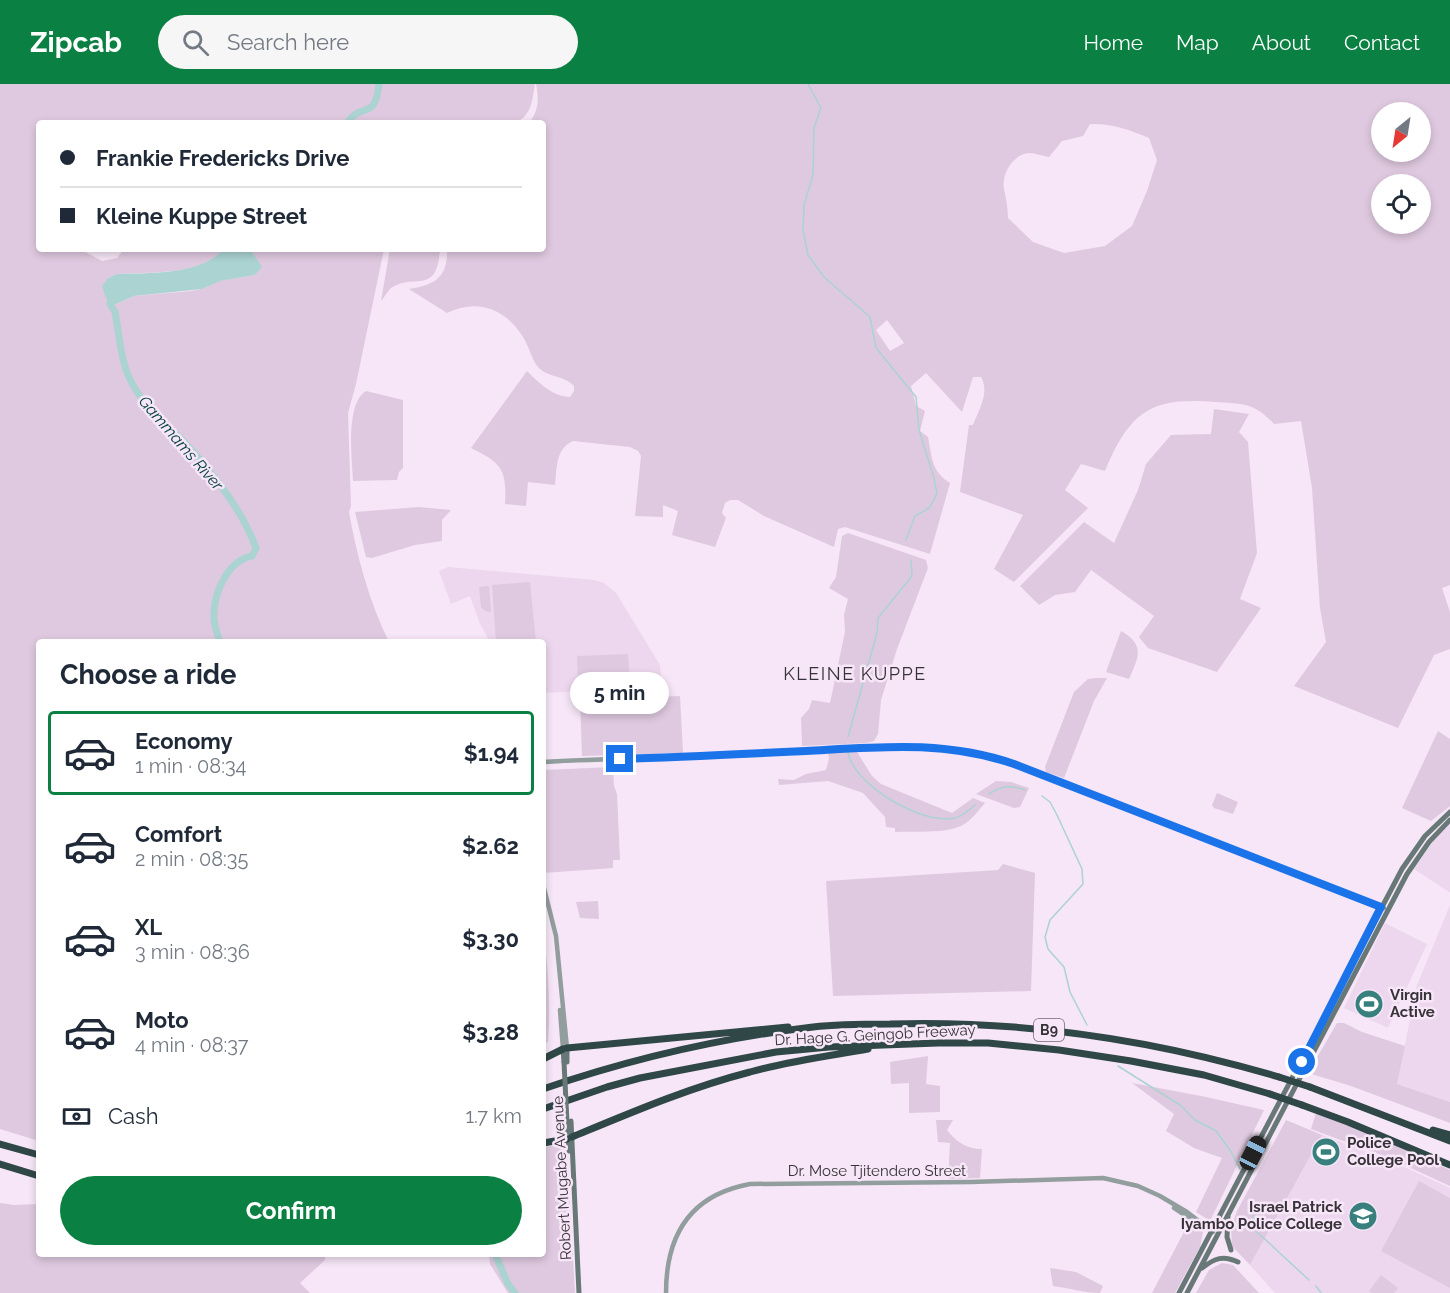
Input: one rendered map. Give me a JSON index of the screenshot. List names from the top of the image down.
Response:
{
  "streets": {
    "highway": ["B9", "Dr. Hage G. Geingob Freeway"],
    "main road": ["Robert Mugabe Avenue"],
    "street": ["Dr. Mose Tjitendero Street"]
  },
  "districts": ["KLEINE KUPPE"],
  "water": ["Gammams River"],
  "places": {
    "sports": ["Virgin Active", "Police College Pool"],
    "school or university": ["Israel Patrick Iyambo Police College"]
  },
  "north": "bottom left",
  "page": {
    "header": "Zipcab",
    "search": "Search here",
    "nav": [
      "Home",
      "Map",
      "About",
      "Contact"
    ],
    "banner": ["Frankie Fredericks Drive", "Kleine Kuppe Street"],
    "heading": "Choose a ride",
    "bubble": "5 min",
    "list": [
      {
        "name": "Economy",
        "note": "1 min · 08:34",
        "value": "$1.94"
      },
      {
        "name": "Comfort",
        "note": "2 min · 08:35",
        "value": "$2.62"
      },
      {
        "name": "XL",
        "note": "3 min · 08:36",
        "value": "$3.30"
      },
      {
        "name": "Moto",
        "note": "4 min · 08:37",
        "value": "$3.28"
      }
    ],
    "pay": ["Cash", "1.7 km"],
    "buttons": "Confirm"
  }
}
